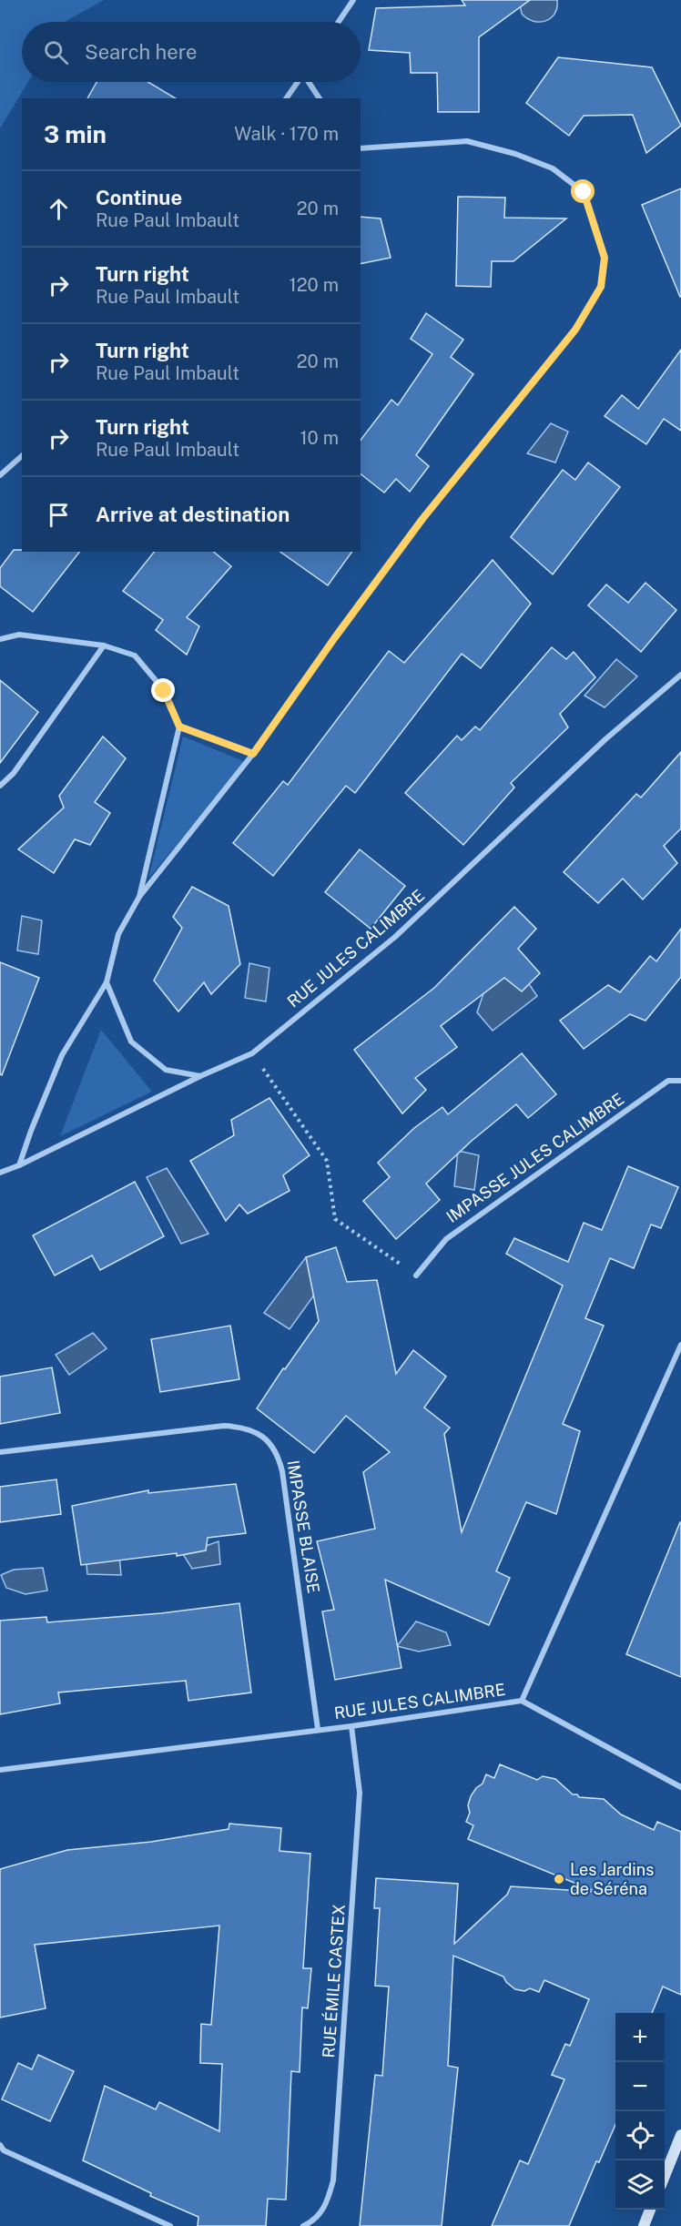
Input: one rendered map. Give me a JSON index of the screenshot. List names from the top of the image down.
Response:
{
  "streets": {
    "street": [
      "RUE JULES CALIMBRE",
      "IMPASSE JULES CALIMBRE",
      "IMPASSE BLAISE",
      "RUE ÉMILE CASTEX"
    ]
  },
  "crossings": [
    ["RUE JULES CALIMBRE", "IMPASSE BLAISE"],
    ["RUE JULES CALIMBRE", "RUE ÉMILE CASTEX"]
  ],
  "places": ["Les Jardins de Séréna"],
  "page": {
    "search": "Search here",
    "heading": ["3 min", "Walk · 170 m"],
    "list": [
      ["Continue", "Rue Paul Imbault", "20 m"],
      ["Turn right", "Rue Paul Imbault", "120 m"],
      ["Turn right", "Rue Paul Imbault", "20 m"],
      ["Turn right", "Rue Paul Imbault", "10 m"],
      "Arrive at destination"
    ],
    "map_buttons": ["+", "−"]
  }
}
